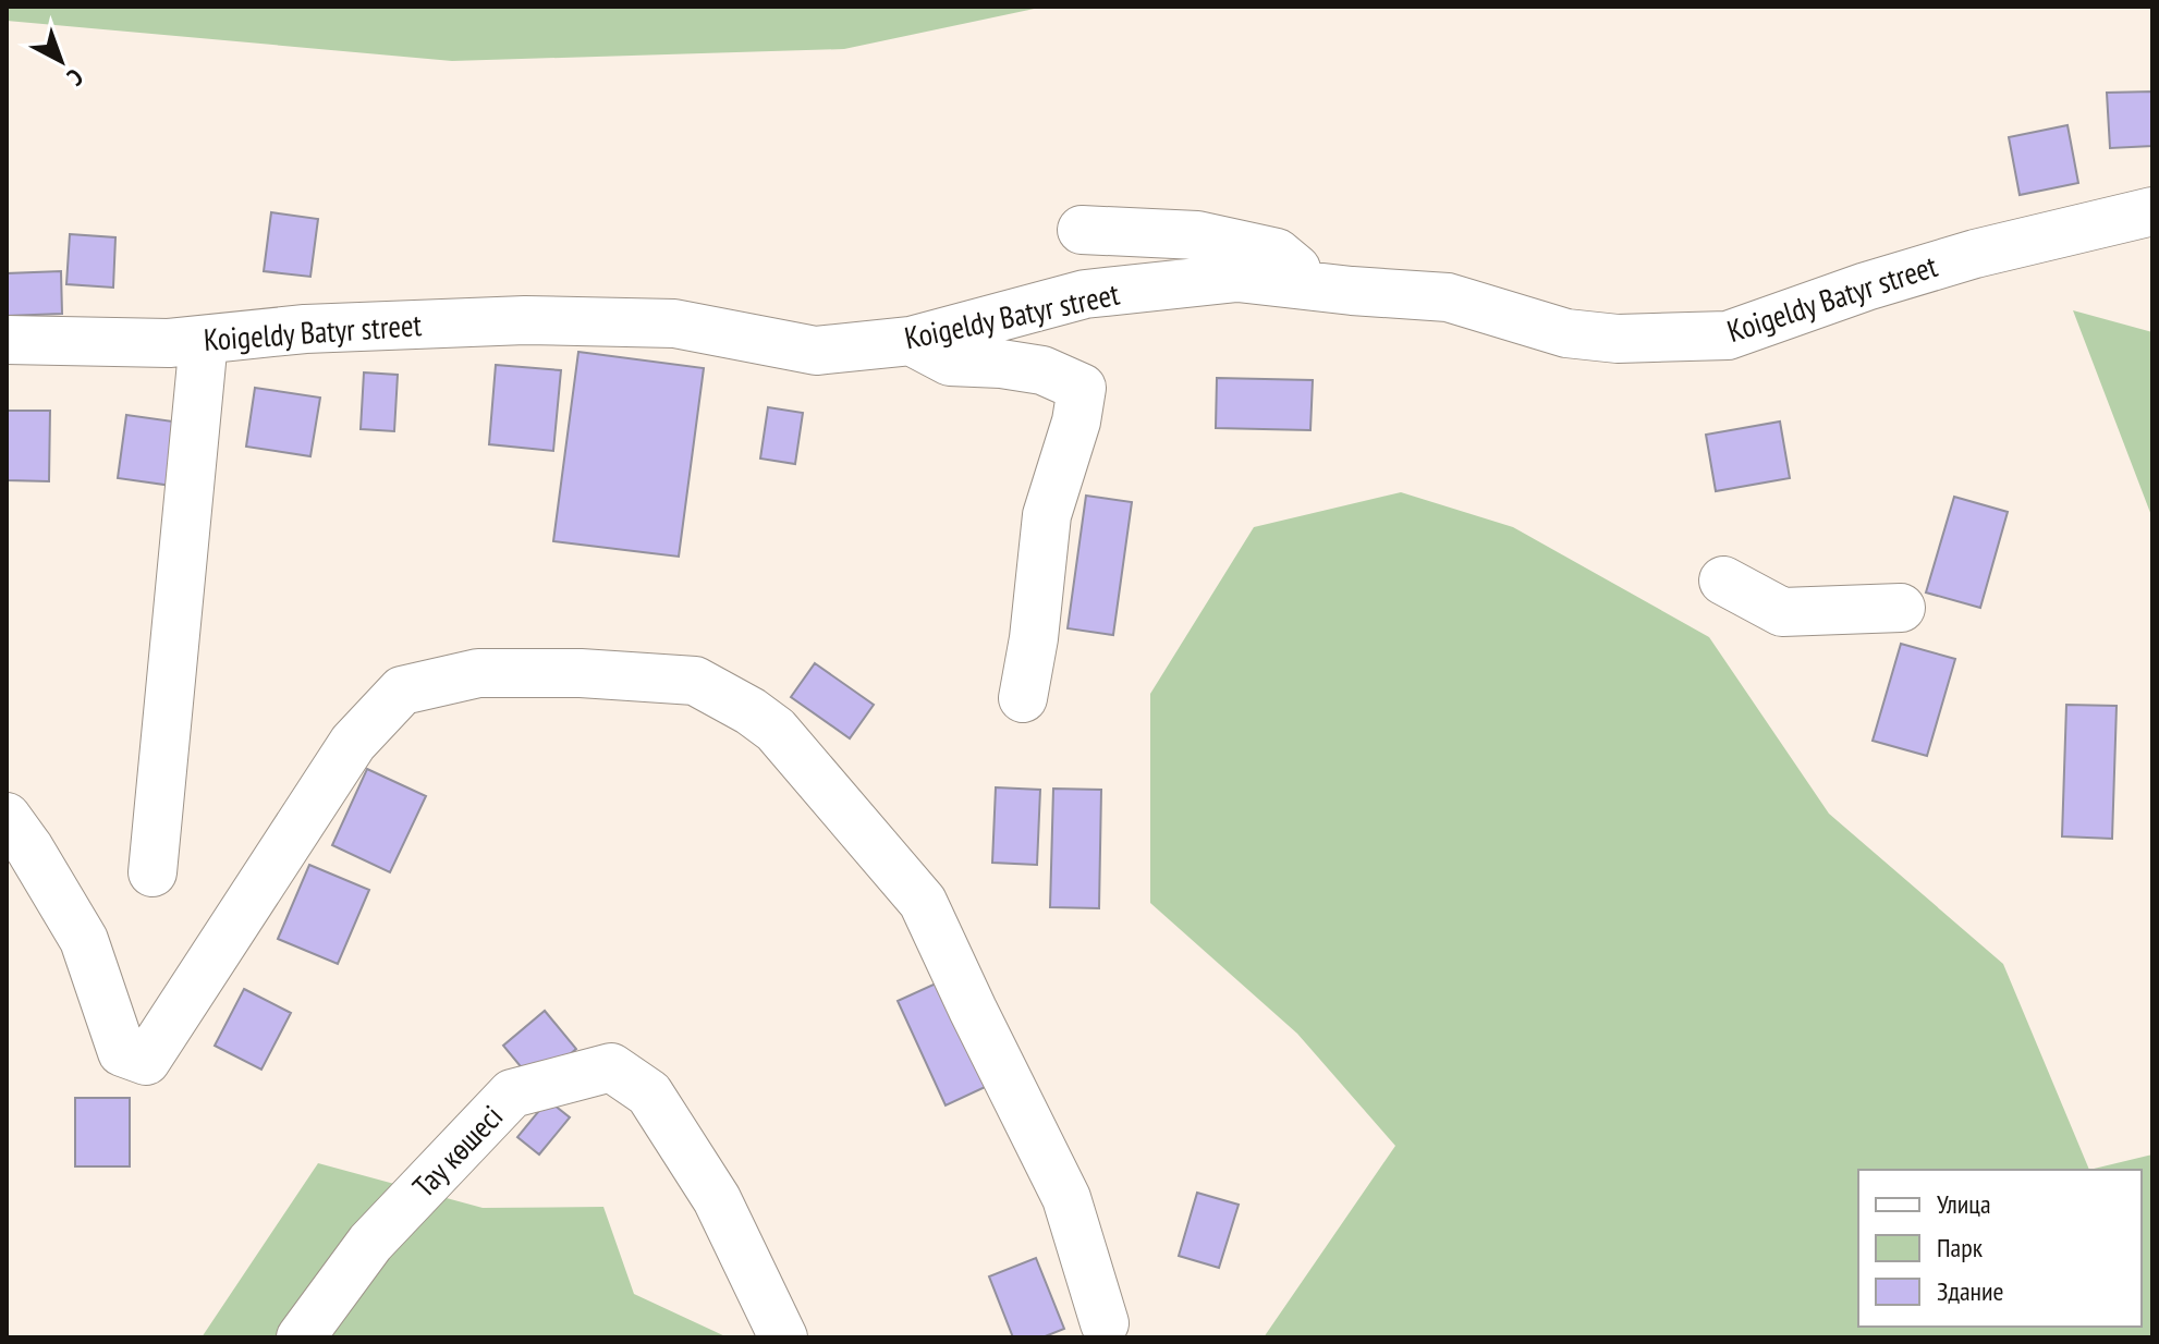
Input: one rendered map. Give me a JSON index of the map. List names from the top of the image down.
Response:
{
  "streets": {
    "street": ["Koigeldy Batyr street", "Тау көшесі"]
  },
  "legend": ["Улица", "Парк", "Здание"],
  "north": "bottom right"
}
